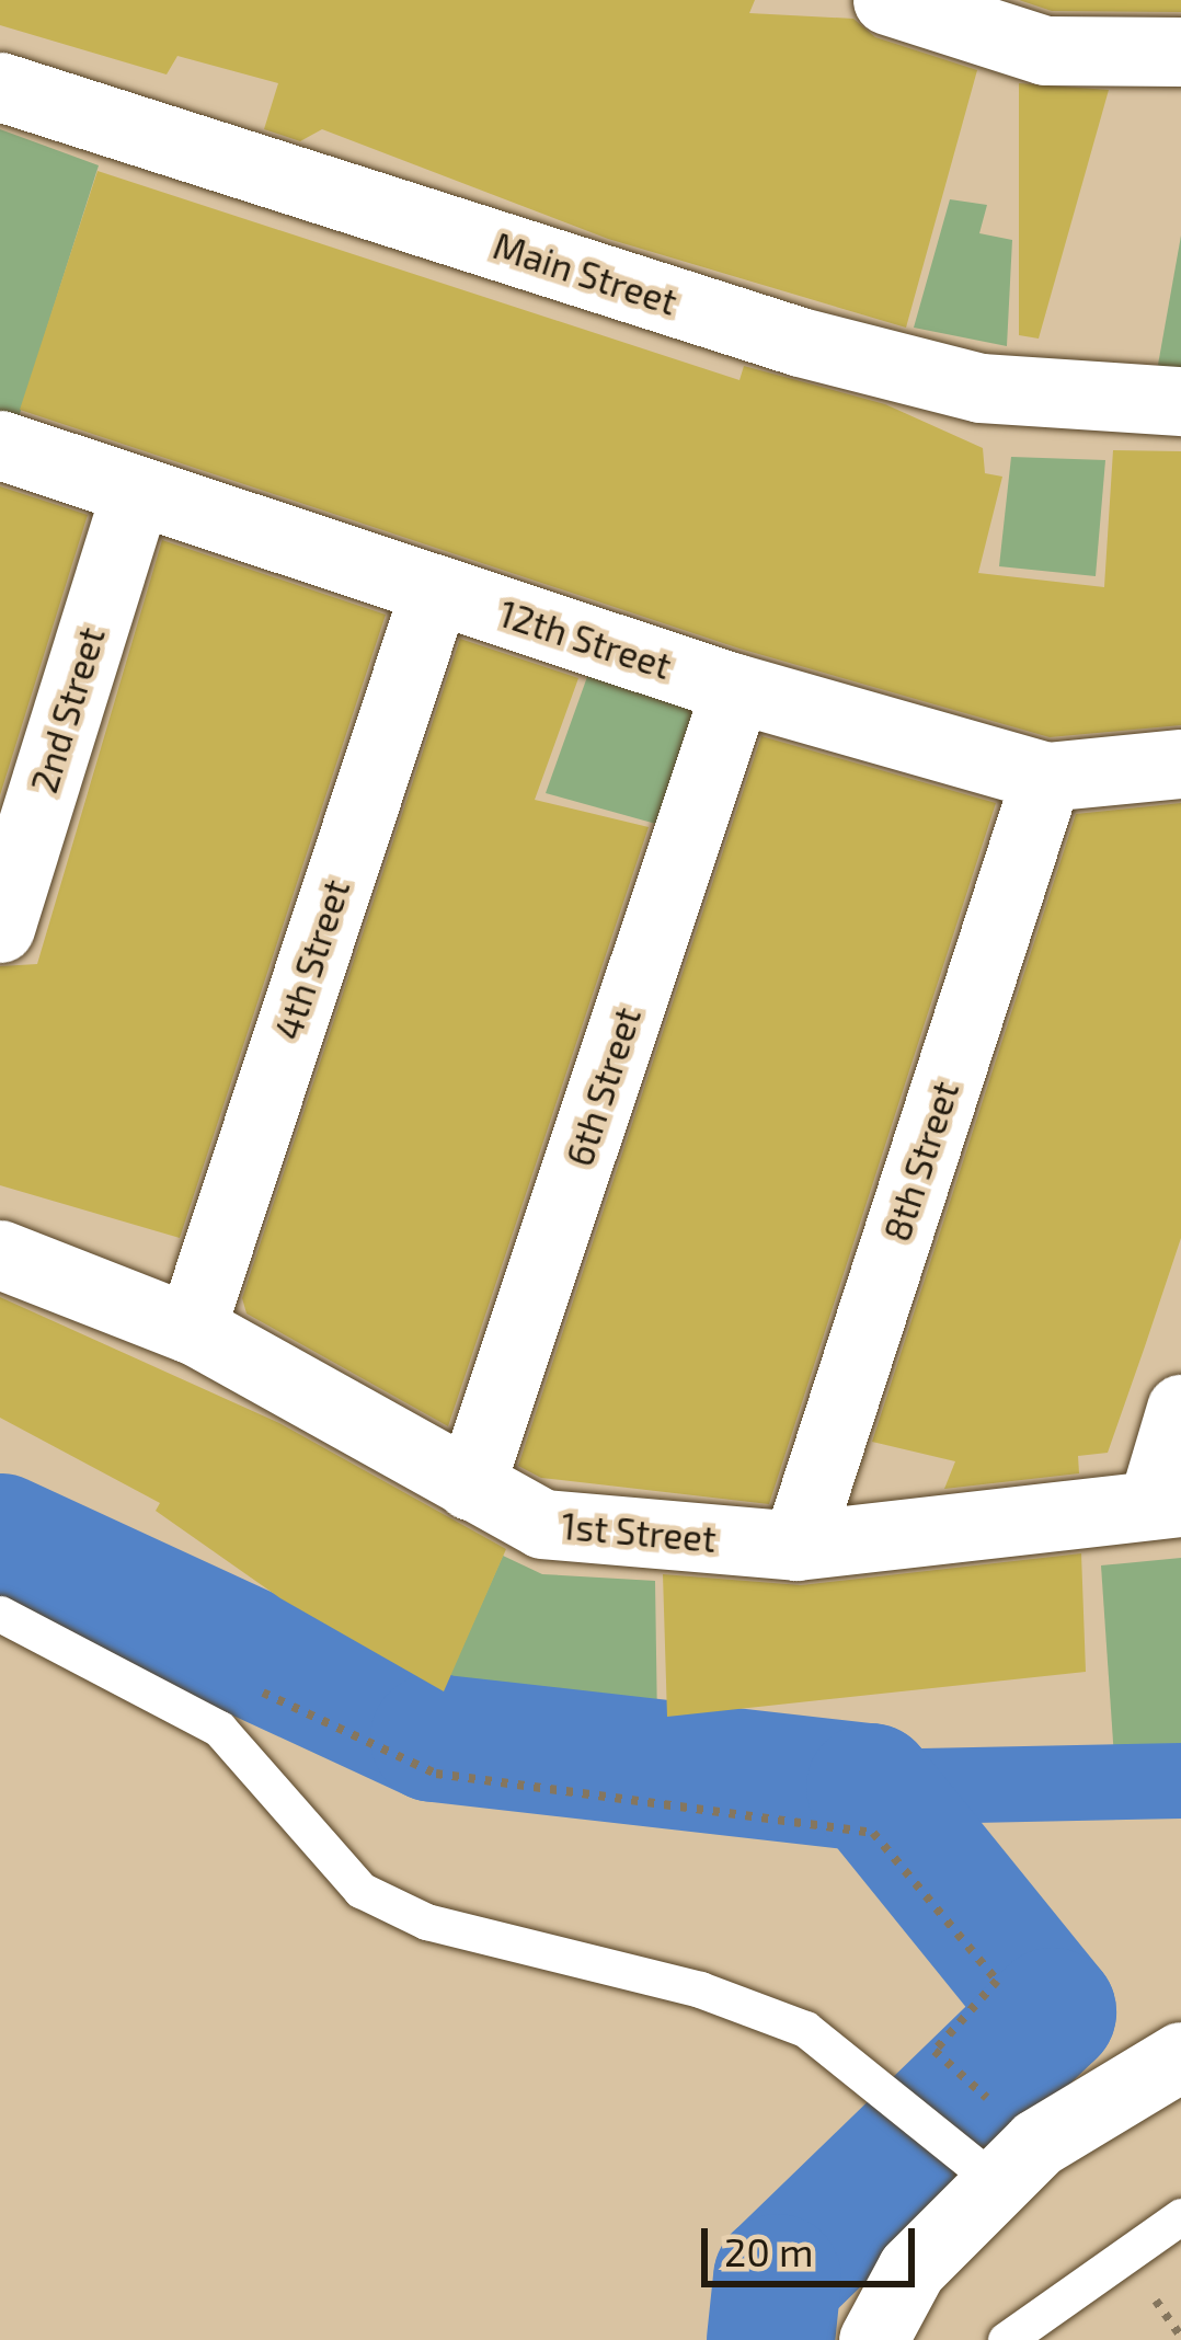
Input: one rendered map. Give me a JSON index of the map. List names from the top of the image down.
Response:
{
  "streets": {
    "street": [
      "Main Street",
      "12th Street",
      "2nd Street",
      "4th Street",
      "6th Street",
      "8th Street",
      "1st Street"
    ]
  },
  "crossings": [
    ["12th Street", "2nd Street"],
    ["12th Street", "4th Street"],
    ["12th Street", "6th Street"],
    ["12th Street", "8th Street"],
    ["4th Street", "1st Street"],
    ["6th Street", "1st Street"],
    ["8th Street", "1st Street"]
  ],
  "scale_bar": "20 m"
}
